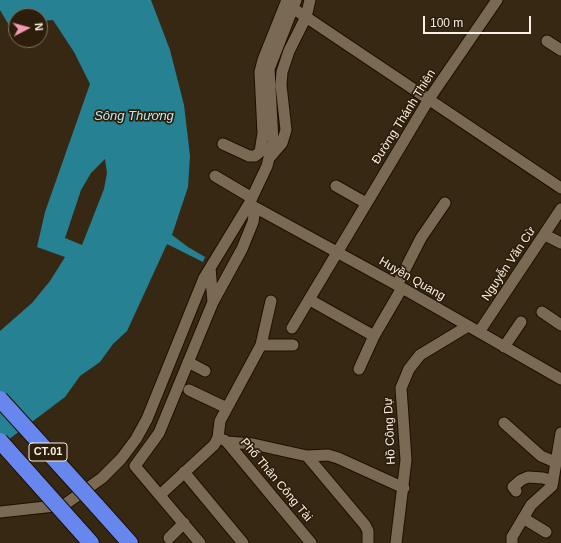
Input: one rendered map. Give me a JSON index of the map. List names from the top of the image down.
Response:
{
  "streets": {
    "highway": ["CT.01"],
    "street": [
      "Đường Thánh Thiên",
      "Nguyễn Văn Cừ",
      "Huyền Quang",
      "Hồ Công Dự",
      "Phố Thân Công Tài"
    ]
  },
  "crossings": [
    ["Đường Thánh Thiên", "Huyền Quang"],
    ["Nguyễn Văn Cừ", "Huyền Quang"],
    ["Huyền Quang", "Hồ Công Dự"]
  ],
  "water": ["Sông Thương"],
  "scale_bar": "100 m",
  "north": "right"
}
